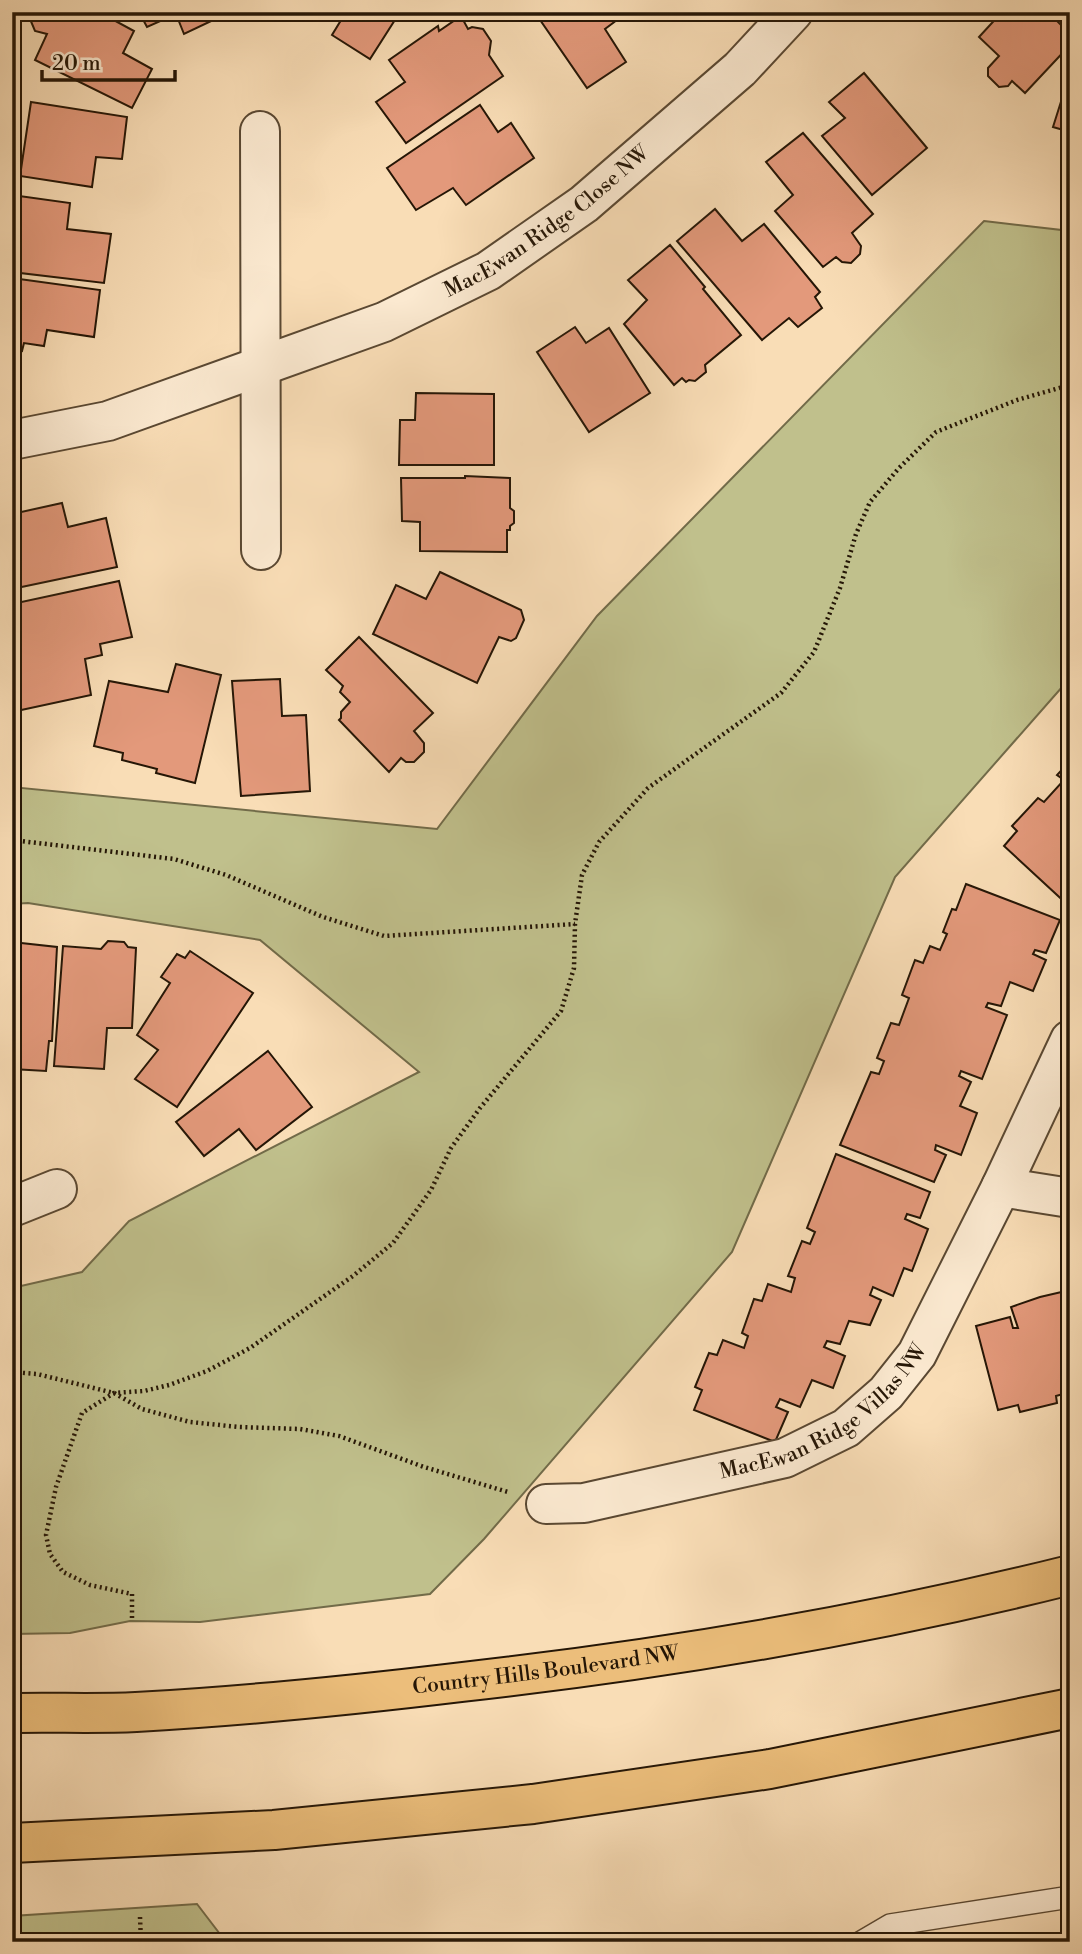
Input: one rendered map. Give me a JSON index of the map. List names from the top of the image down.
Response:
{
  "streets": {
    "main road": ["Country Hills Boulevard NW"],
    "street": ["MacEwan Ridge Close NW", "MacEwan Ridge Villas NW"]
  },
  "scale_bar": "20 m"
}
